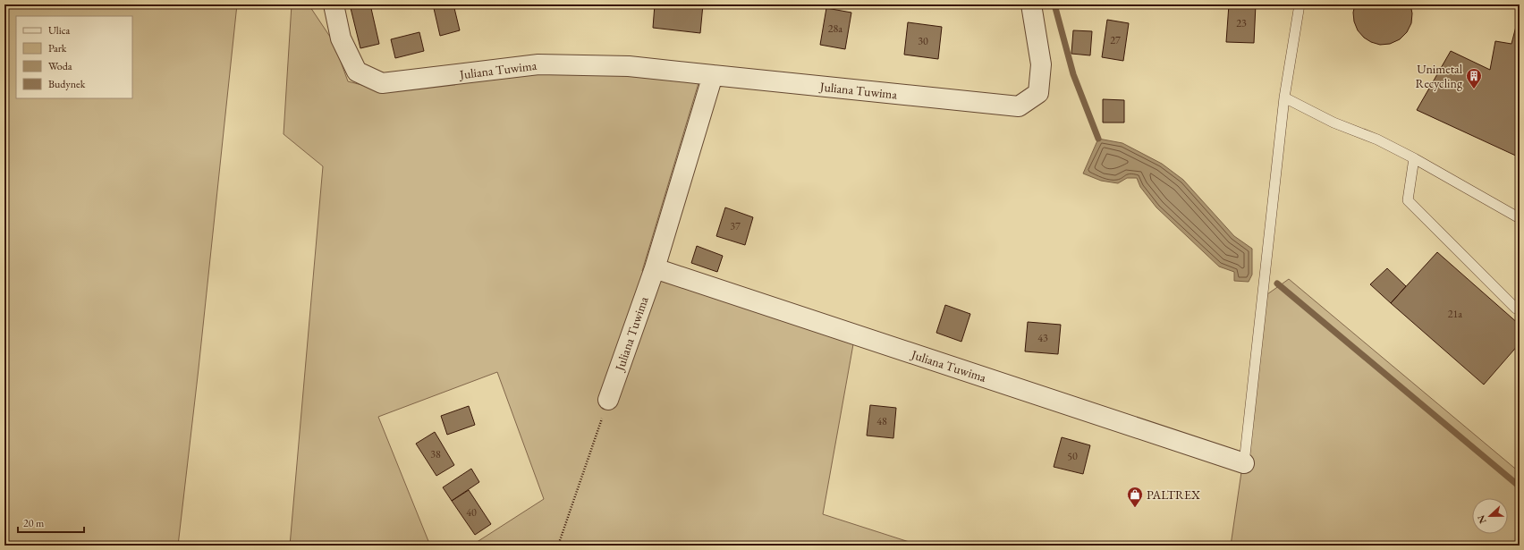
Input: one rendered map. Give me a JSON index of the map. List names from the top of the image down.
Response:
{
  "streets": {
    "street": ["Juliana Tuwima"]
  },
  "places": {
    "building": ["Unimetal Recycling"],
    "shop": ["PALTREX"]
  },
  "house_numbers": [
    "23",
    "28a",
    "27",
    "30",
    "37",
    "21a",
    "43",
    "48",
    "38",
    "50",
    "40"
  ],
  "legend": [
    "Ulica",
    "Park",
    "Woda",
    "Budynek"
  ],
  "scale_bar": "20 m",
  "north": "left"
}
